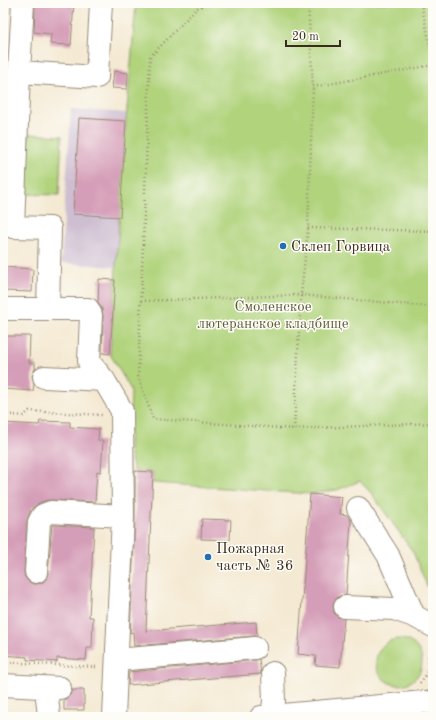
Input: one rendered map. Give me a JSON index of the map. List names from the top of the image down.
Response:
{
  "parks": ["Смоленское лютеранское кладбище"],
  "places": ["Склеп Горвица", "Пожарная часть № 36"],
  "scale_bar": "20 m"
}
